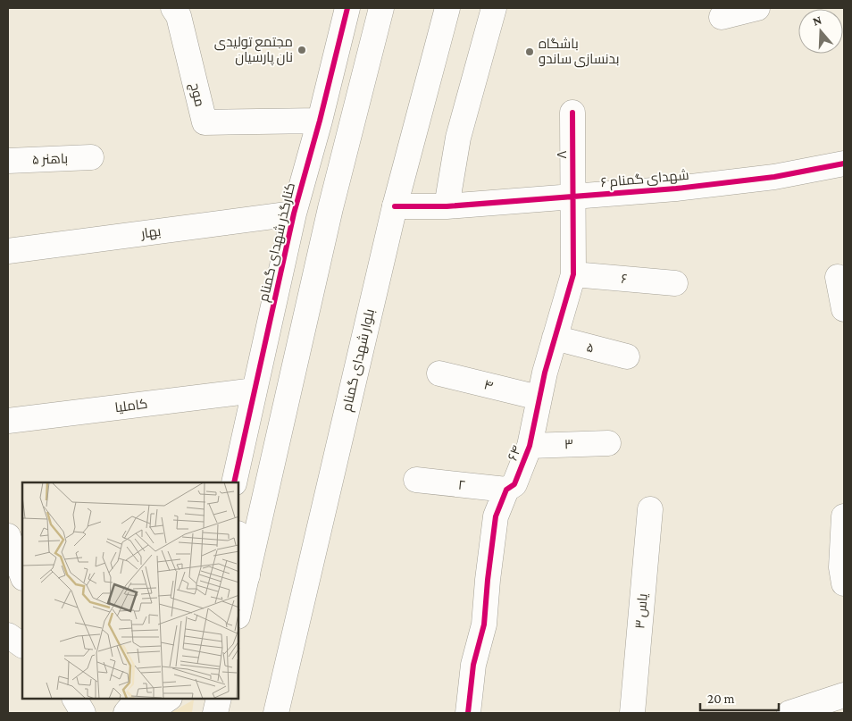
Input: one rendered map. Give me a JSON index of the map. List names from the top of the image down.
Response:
{
  "streets": {
    "main road": [
      "موج",
      "۸",
      "باهنر ۵",
      "شهدای گمنام ۶",
      "بهار",
      "کنارگذر شهدای گمنام",
      "۶",
      "۵",
      "بلوار شهدای گمنام",
      "۴",
      "کاملیا",
      "۳",
      "۶۴",
      "۲",
      "یاس ۳"
    ]
  },
  "crossings": [
    ["موج", "کنارگذر شهدای گمنام"],
    ["۸", "شهدای گمنام ۶"],
    ["۸", "۶۴"],
    ["شهدای گمنام ۶", "بلوار شهدای گمنام"],
    ["شهدای گمنام ۶", "۶۴"],
    ["بهار", "کنارگذر شهدای گمنام"],
    ["کنارگذر شهدای گمنام", "کاملیا"],
    ["۶", "۶۴"],
    ["۵", "۶۴"],
    ["۴", "۶۴"],
    ["۳", "۶۴"],
    ["۶۴", "۲"]
  ],
  "places": ["مجتمع تولیدی نان پارسیان", "باشگاه بدنسازی ساندو"],
  "scale_bar": "20 m",
  "north": "top"
}
